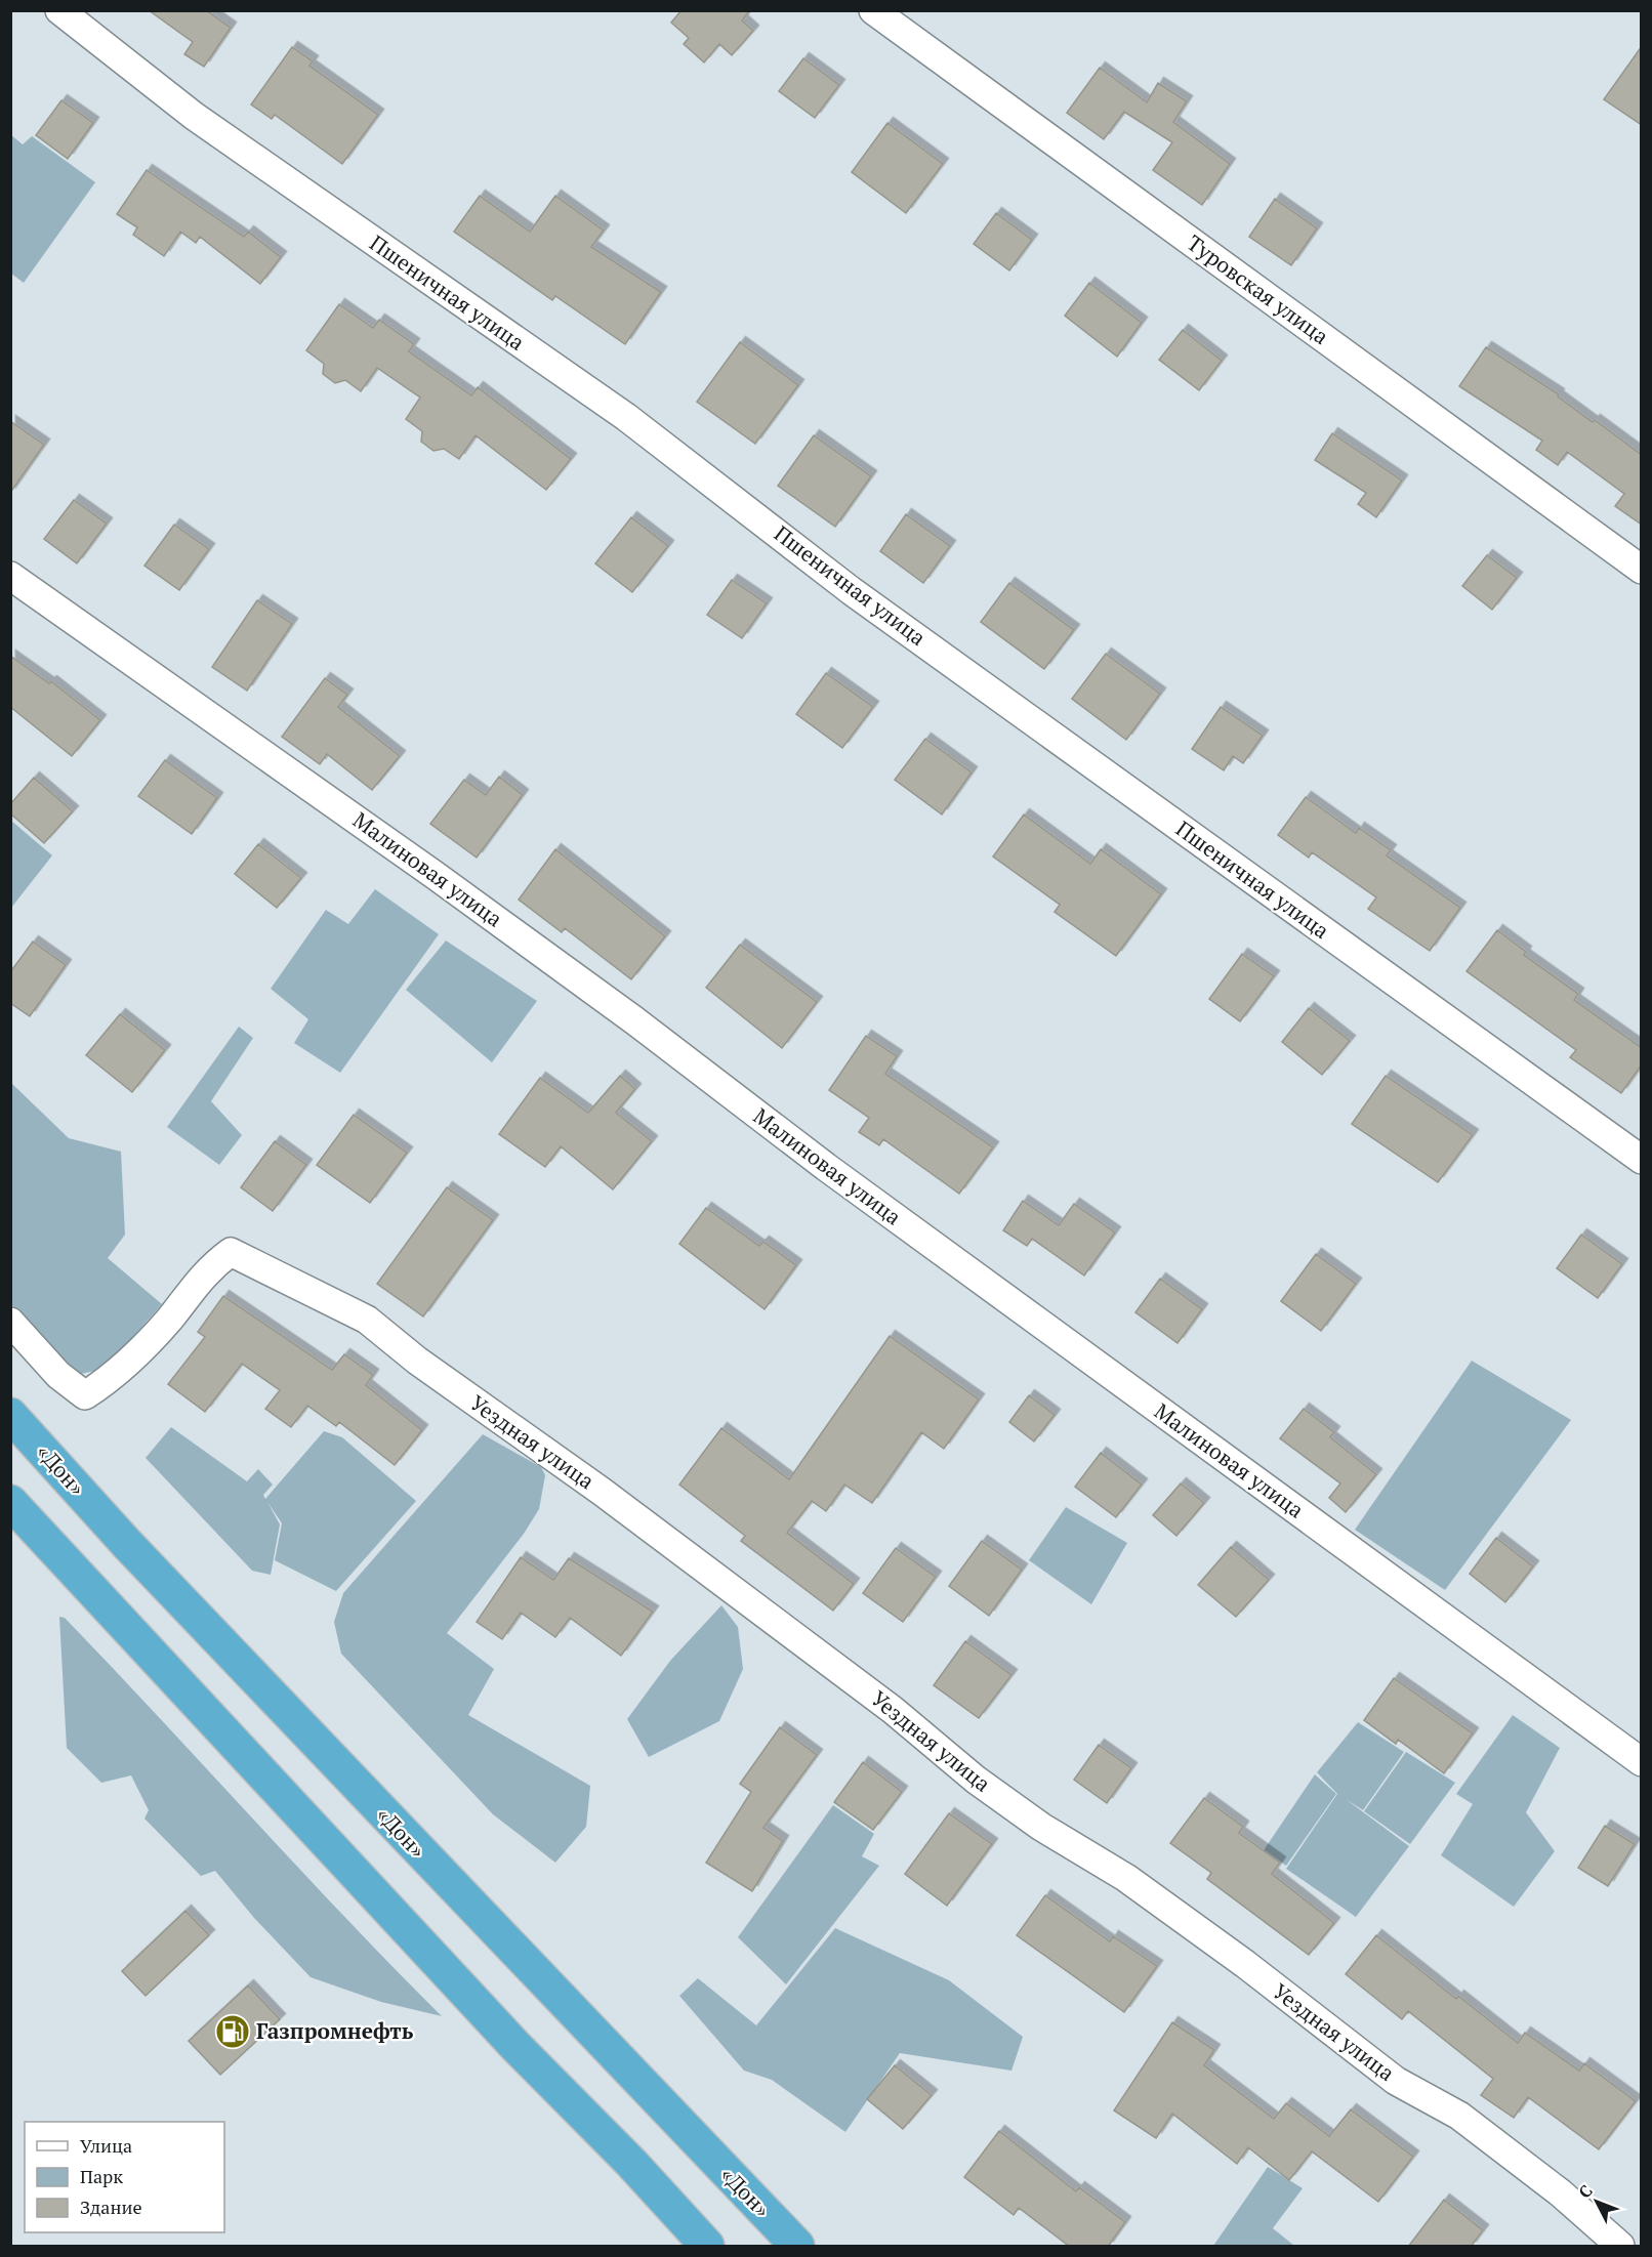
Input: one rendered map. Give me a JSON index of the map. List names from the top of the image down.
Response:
{
  "streets": {
    "highway": ["«Дон»"],
    "street": [
      "Туровская улица",
      "Пшеничная улица",
      "Малиновая улица",
      "Уездная улица"
    ]
  },
  "places": {
    "fuel station": ["Газпромнефть"]
  },
  "legend": ["Улица", "Парк", "Здание"],
  "north": "top left"
}
